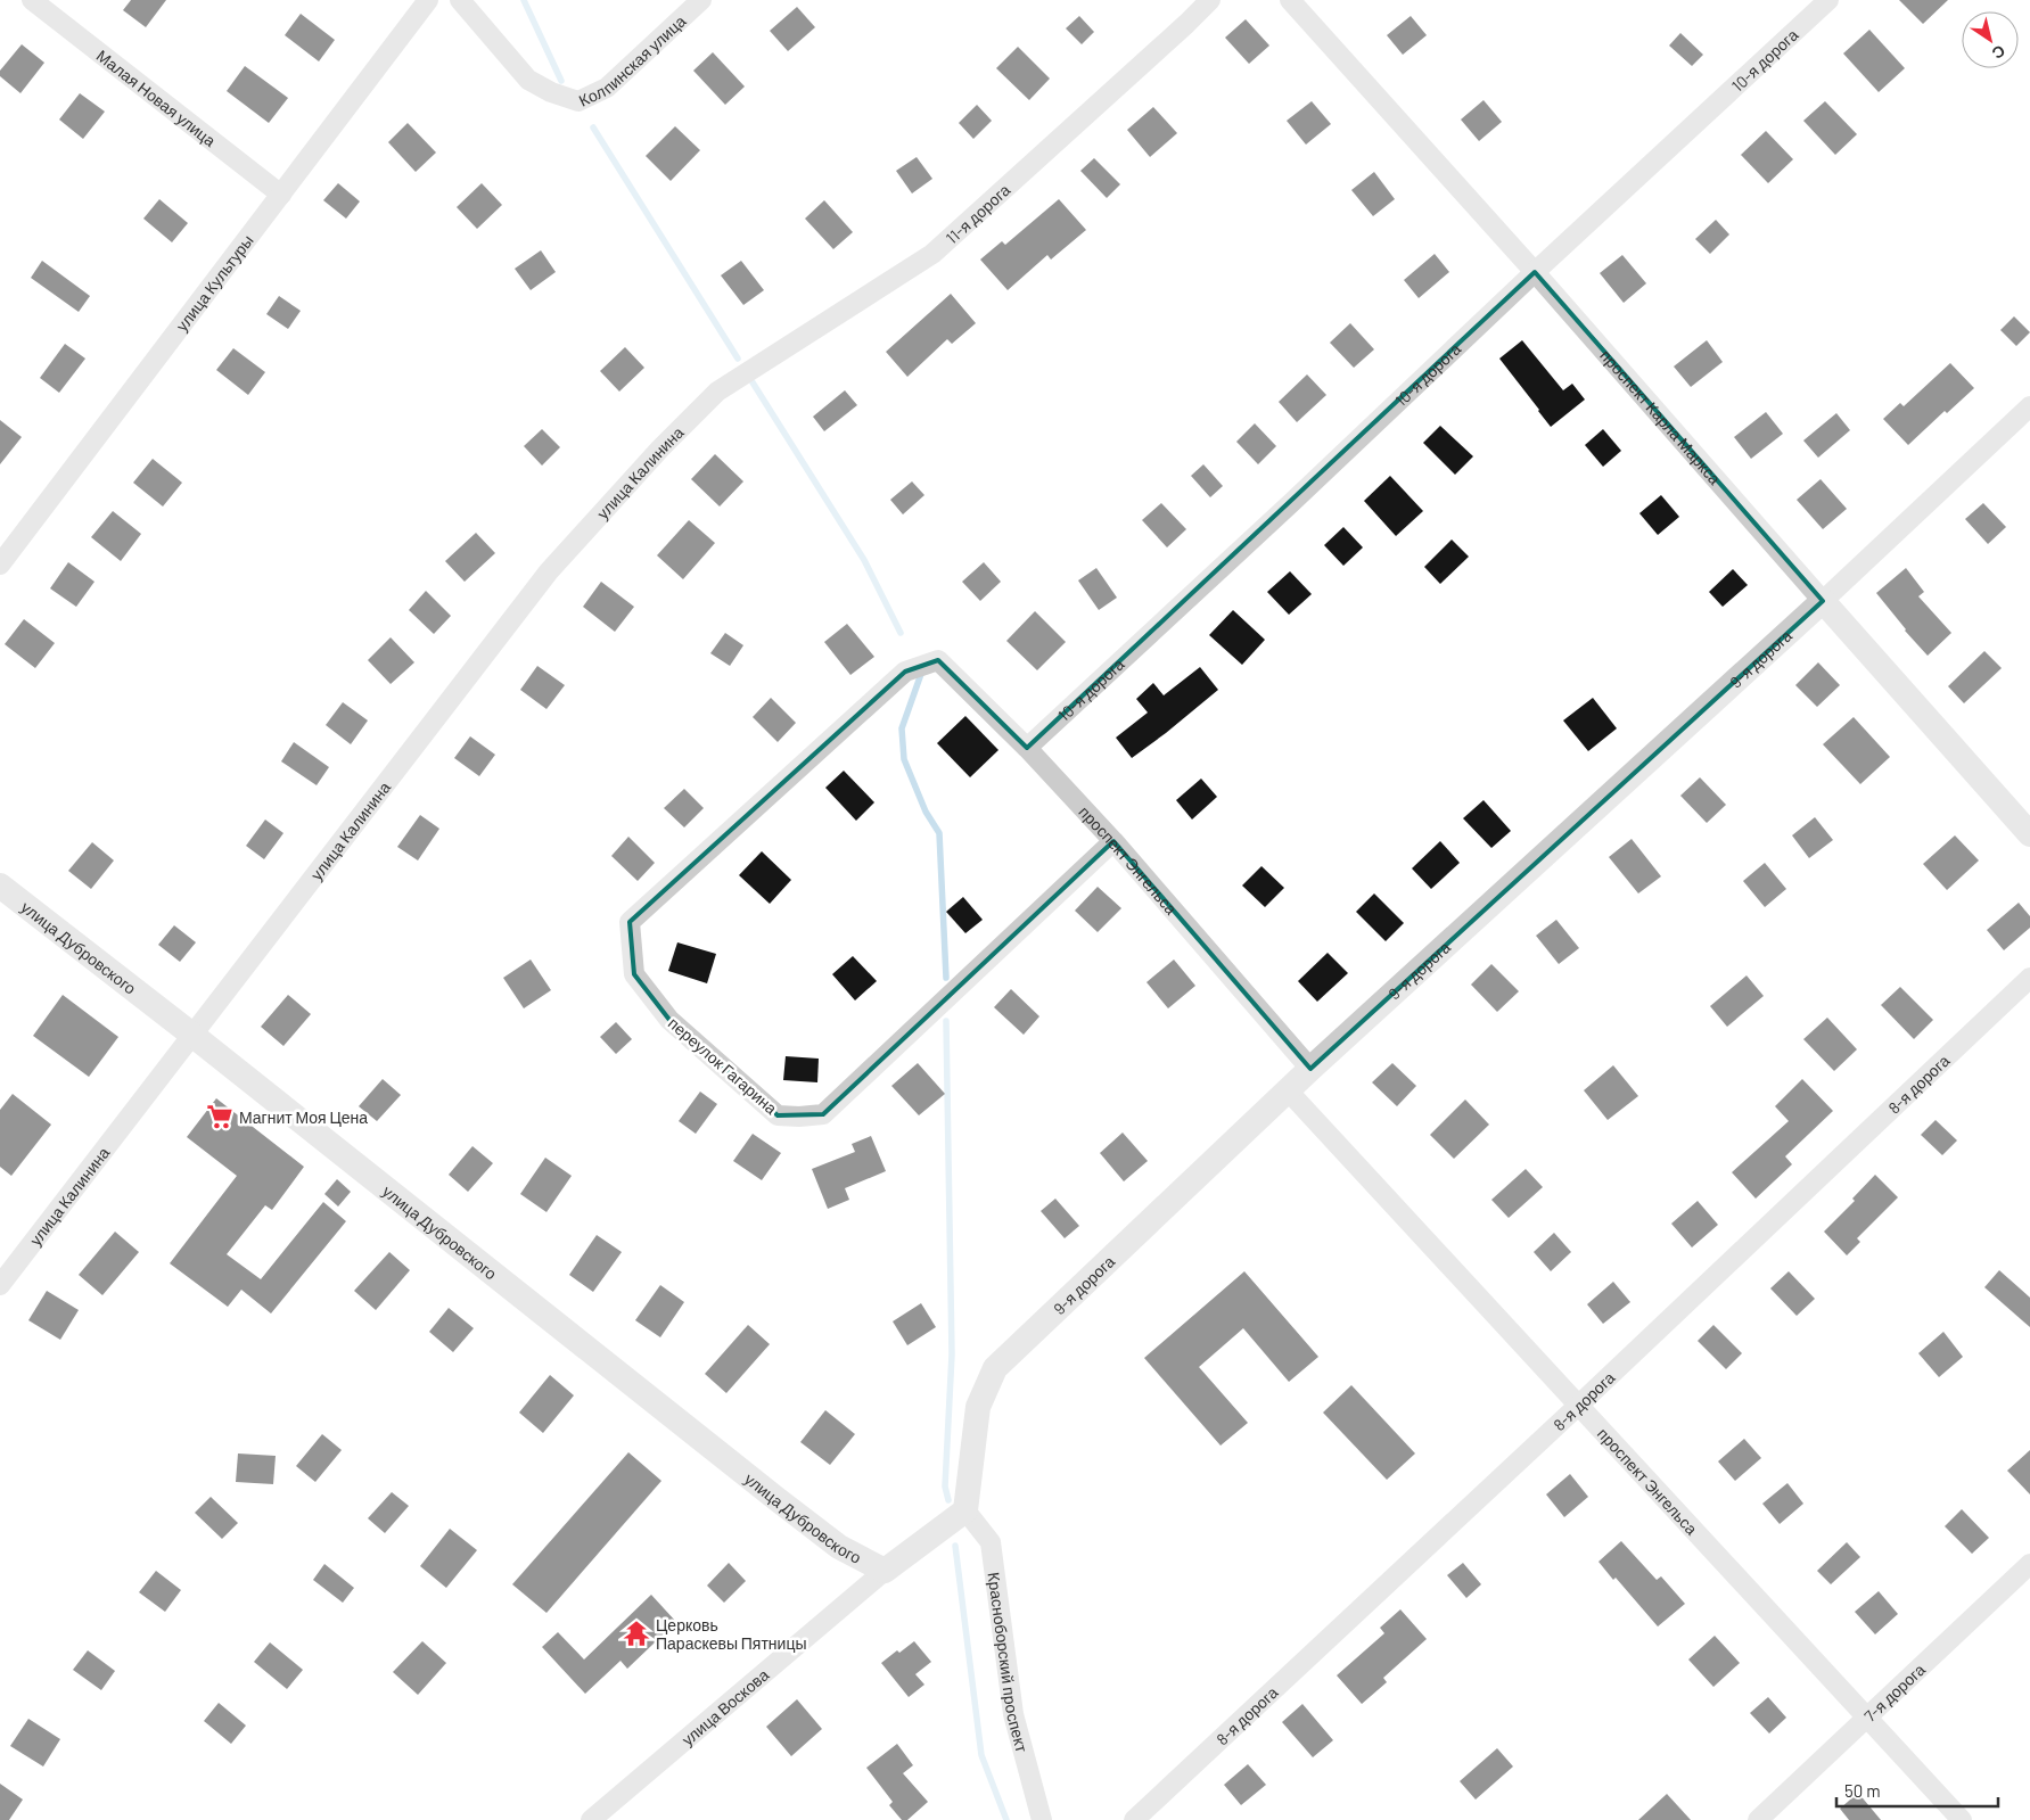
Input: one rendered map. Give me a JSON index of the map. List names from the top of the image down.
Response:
{
  "streets": {
    "street": [
      "Колпинская улица",
      "10-я дорога",
      "Малая Новая улица",
      "11-я дорога",
      "улица Культуры",
      "проспект Карла Маркса",
      "улица Калинина",
      "9-я дорога",
      "проспект Энгельса",
      "улица Дубровского",
      "переулок Гагарина",
      "8-я дорога",
      "Красноборский проспект",
      "7-я дорога",
      "улица Воскова"
    ]
  },
  "crossings": [
    ["10-я дорога", "проспект Карла Маркса"],
    ["10-я дорога", "проспект Энгельса"],
    ["Малая Новая улица", "улица Культуры"],
    ["11-я дорога", "улица Калинина"],
    ["проспект Карла Маркса", "9-я дорога"],
    ["улица Калинина", "улица Дубровского"],
    ["9-я дорога", "проспект Энгельса"],
    ["9-я дорога", "Красноборский проспект"],
    ["проспект Энгельса", "переулок Гагарина"],
    ["проспект Энгельса", "8-я дорога"],
    ["проспект Энгельса", "7-я дорога"],
    ["улица Дубровского", "улица Воскова"]
  ],
  "places": {
    "supermarket": ["Магнит Моя Цена"],
    "temple": ["Церковь Параскевы Пятницы"]
  },
  "scale_bar": "50 m",
  "north": "bottom right"
}
